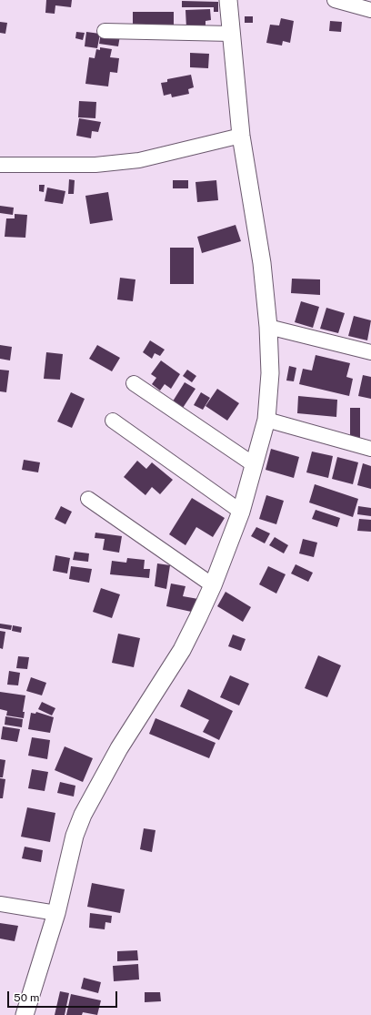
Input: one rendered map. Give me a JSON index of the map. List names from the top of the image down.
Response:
{
  "scale_bar": "50 m"
}
